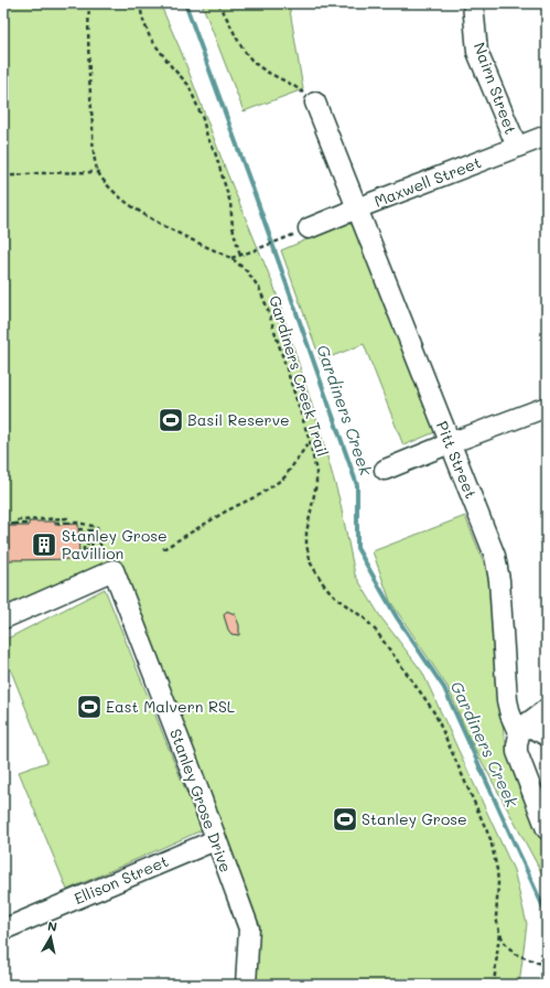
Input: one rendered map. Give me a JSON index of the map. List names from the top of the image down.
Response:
{
  "streets": {
    "street": [
      "Nairn Street",
      "Maxwell Street",
      "Pitt Street",
      "Stanley Grose Drive",
      "Ellison Street"
    ],
    "path": ["Gardiners Creek Trail"]
  },
  "crossings": [
    ["Nairn Street", "Maxwell Street"],
    ["Maxwell Street", "Pitt Street"],
    ["Stanley Grose Drive", "Ellison Street"]
  ],
  "water": ["Gardiners Creek"],
  "places": {
    "sports": ["Basil Reserve", "East Malvern RSL", "Stanley Grose"],
    "building": ["Stanley Grose Pavillion"]
  },
  "north": "top"
}
